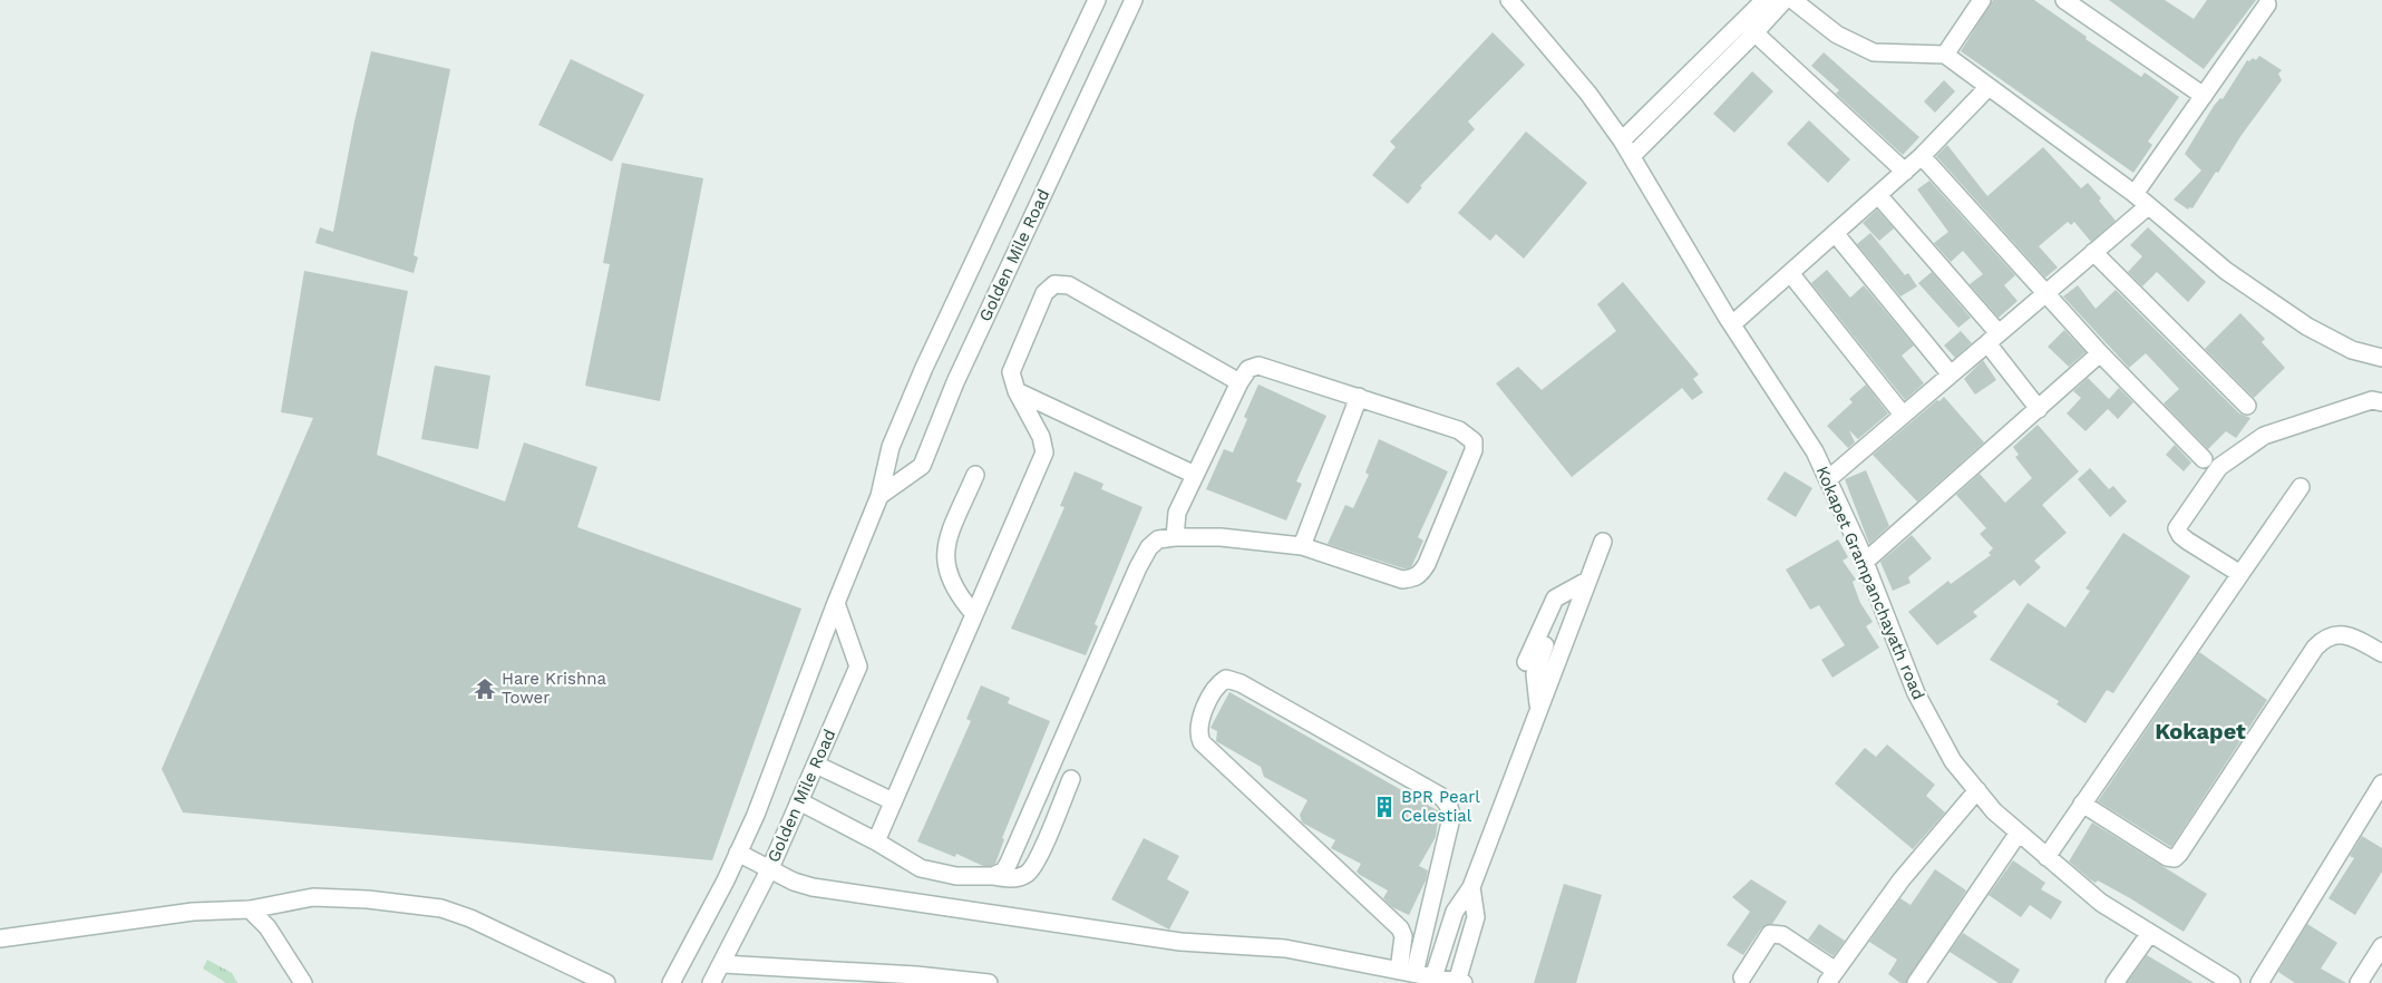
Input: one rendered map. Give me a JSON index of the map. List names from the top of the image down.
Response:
{
  "streets": {
    "street": ["Golden Mile Road", "Kokapet Grampanchayath road"]
  },
  "districts": ["Kokapet"],
  "places": {
    "temple": ["Hare Krishna Tower"],
    "building": ["BPR Pearl Celestial"]
  }
}
